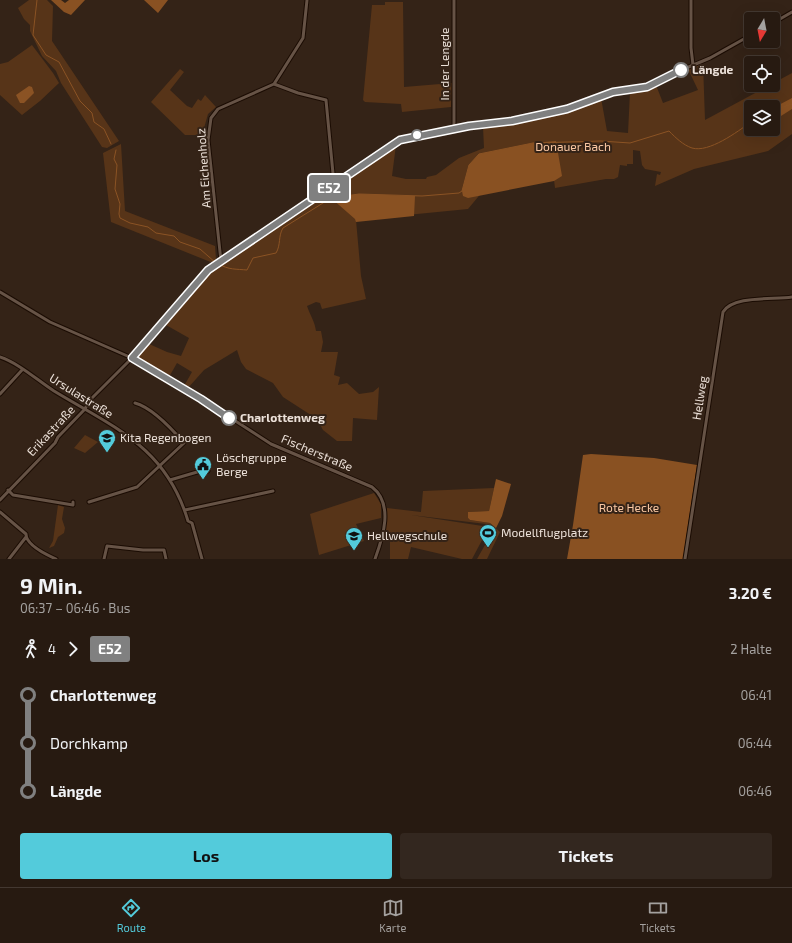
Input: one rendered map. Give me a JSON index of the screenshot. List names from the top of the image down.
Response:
{
  "streets": {
    "street": [
      "In der Lengde",
      "Am Eichenholz",
      "Ursulastraße",
      "Hellweg",
      "Erikastraße",
      "Fischerstraße"
    ]
  },
  "crossings": [
    ["In der Lengde", "Erikastraße"],
    ["Am Eichenholz", "Erikastraße"],
    ["Ursulastraße", "Erikastraße"],
    ["Erikastraße", "Fischerstraße"]
  ],
  "parks": ["Donauer Bach", "Rote Hecke"],
  "places": {
    "other": ["Längde", "Charlottenweg"],
    "school or university": ["Kita Regenbogen", "Hellwegschule"],
    "public building": ["Löschgruppe Berge"],
    "sports": ["Modellflugplatz"]
  },
  "lines": ["bus line E52"],
  "north": "bottom",
  "page": {
    "on_map": "E52",
    "heading": ["9 Min.", "06:37 – 06:46 · Bus", "3.20 €"],
    "legs": ["4", "E52", "2 Halte"],
    "list": [
      {
        "name": "Charlottenweg",
        "value": "06:41"
      },
      {
        "name": "Dorchkamp",
        "value": "06:44"
      },
      {
        "name": "Längde",
        "value": "06:46"
      }
    ],
    "buttons": ["Los", "Tickets"],
    "tabs": ["Route", "Karte", "Tickets"]
  }
}
